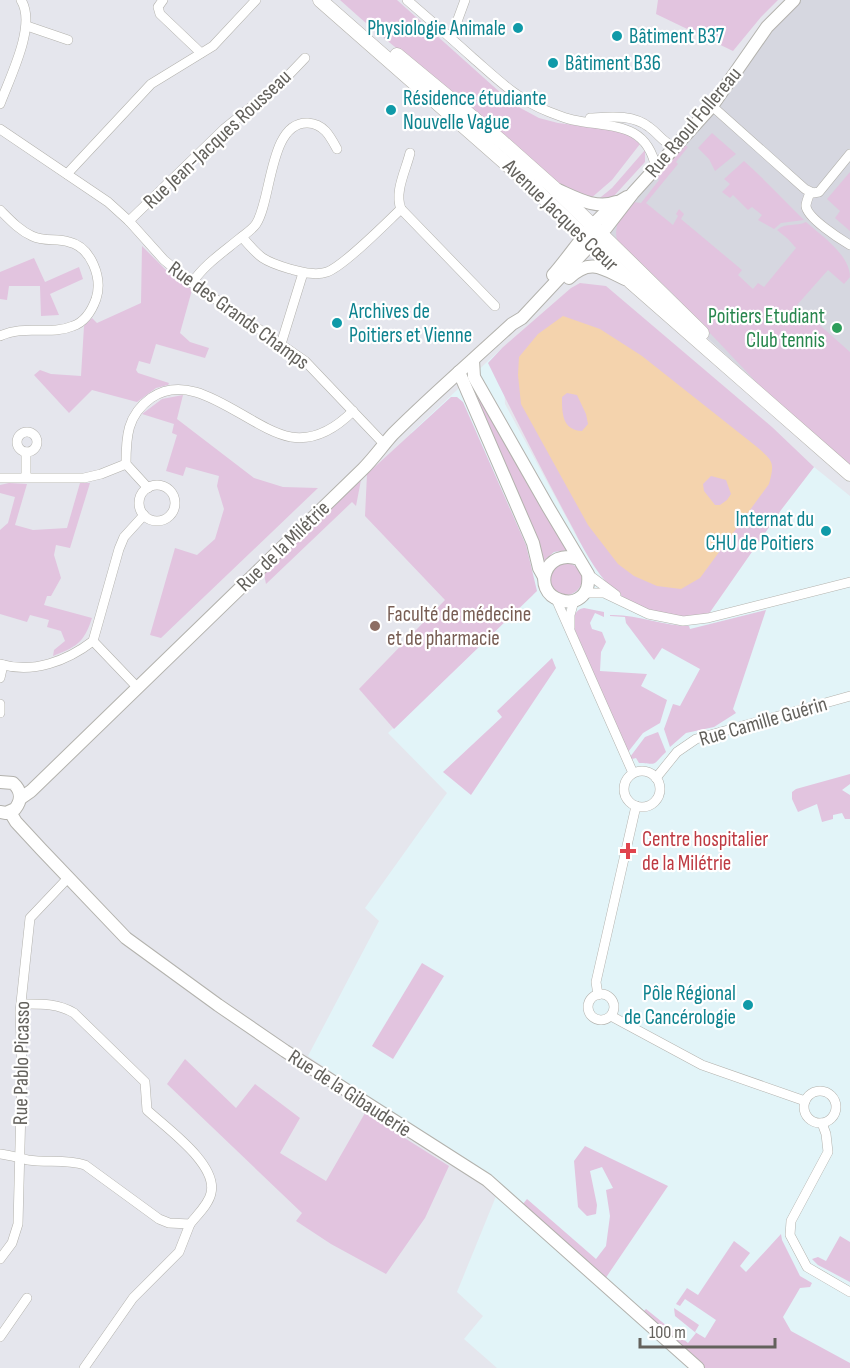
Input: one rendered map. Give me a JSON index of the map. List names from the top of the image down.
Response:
{
  "streets": {
    "main road": ["Avenue Jacques Cœur"],
    "street": [
      "Rue Raoul Follereau",
      "Rue Jean-Jacques Rousseau",
      "Rue des Grands Champs",
      "Rue de la Milétrie",
      "Rue Camille Guérin",
      "Rue Pablo Picasso",
      "Rue de la Gibauderie"
    ]
  },
  "crossings": [
    ["Rue Raoul Follereau", "Avenue Jacques Cœur"],
    ["Rue Raoul Follereau", "Rue de la Milétrie"],
    ["Rue Jean-Jacques Rousseau", "Rue des Grands Champs"],
    ["Avenue Jacques Cœur", "Rue de la Milétrie"],
    ["Rue des Grands Champs", "Rue de la Milétrie"],
    ["Rue de la Milétrie", "Rue de la Gibauderie"],
    ["Rue Pablo Picasso", "Rue de la Gibauderie"]
  ],
  "places": {
    "other": [
      "Physiologie Animale",
      "Bâtiment B37",
      "Bâtiment B36",
      "Résidence étudiante Nouvelle Vague",
      "Archives de Poitiers et Vienne",
      "Poitiers Etudiant Club tennis",
      "Internat du CHU de Poitiers",
      "Faculté de médecine et de pharmacie",
      "Pôle Régional de Cancérologie"
    ],
    "health": ["Centre hospitalier de la Milétrie"]
  },
  "scale_bar": "100 m"
}
